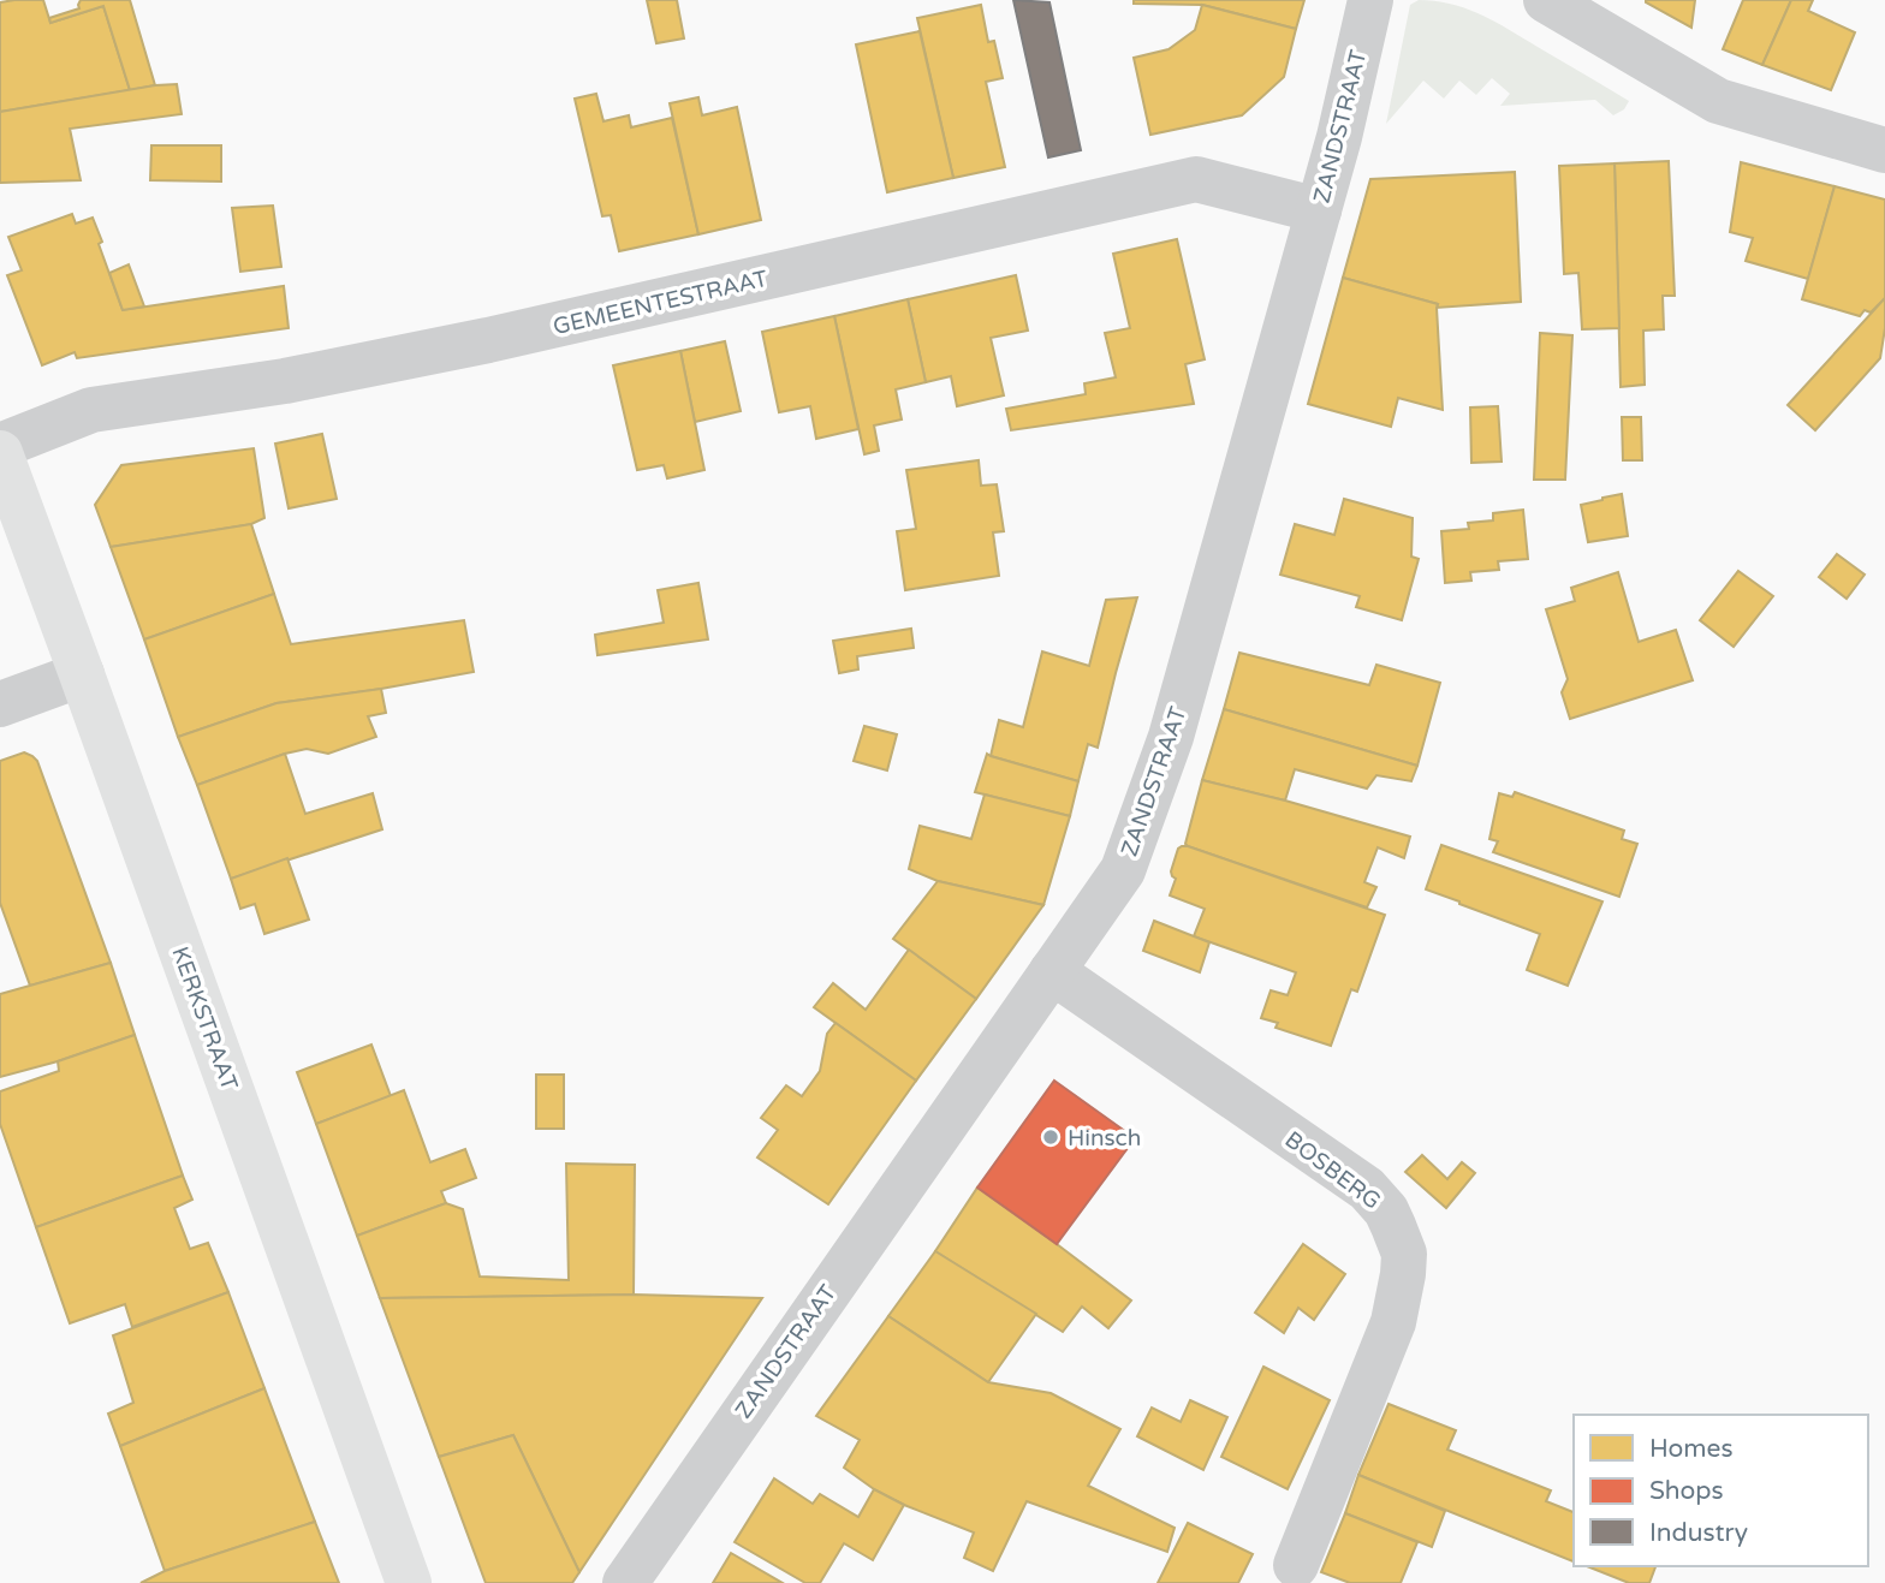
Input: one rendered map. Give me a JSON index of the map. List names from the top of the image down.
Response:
{
  "streets": {
    "main road": ["KERKSTRAAT"],
    "street": ["ZANDSTRAAT", "GEMEENTESTRAAT", "BOSBERG"]
  },
  "crossings": [
    ["ZANDSTRAAT", "GEMEENTESTRAAT"],
    ["ZANDSTRAAT", "BOSBERG"]
  ],
  "places": ["Hinsch"],
  "legend": ["Homes", "Shops", "Industry"]
}
